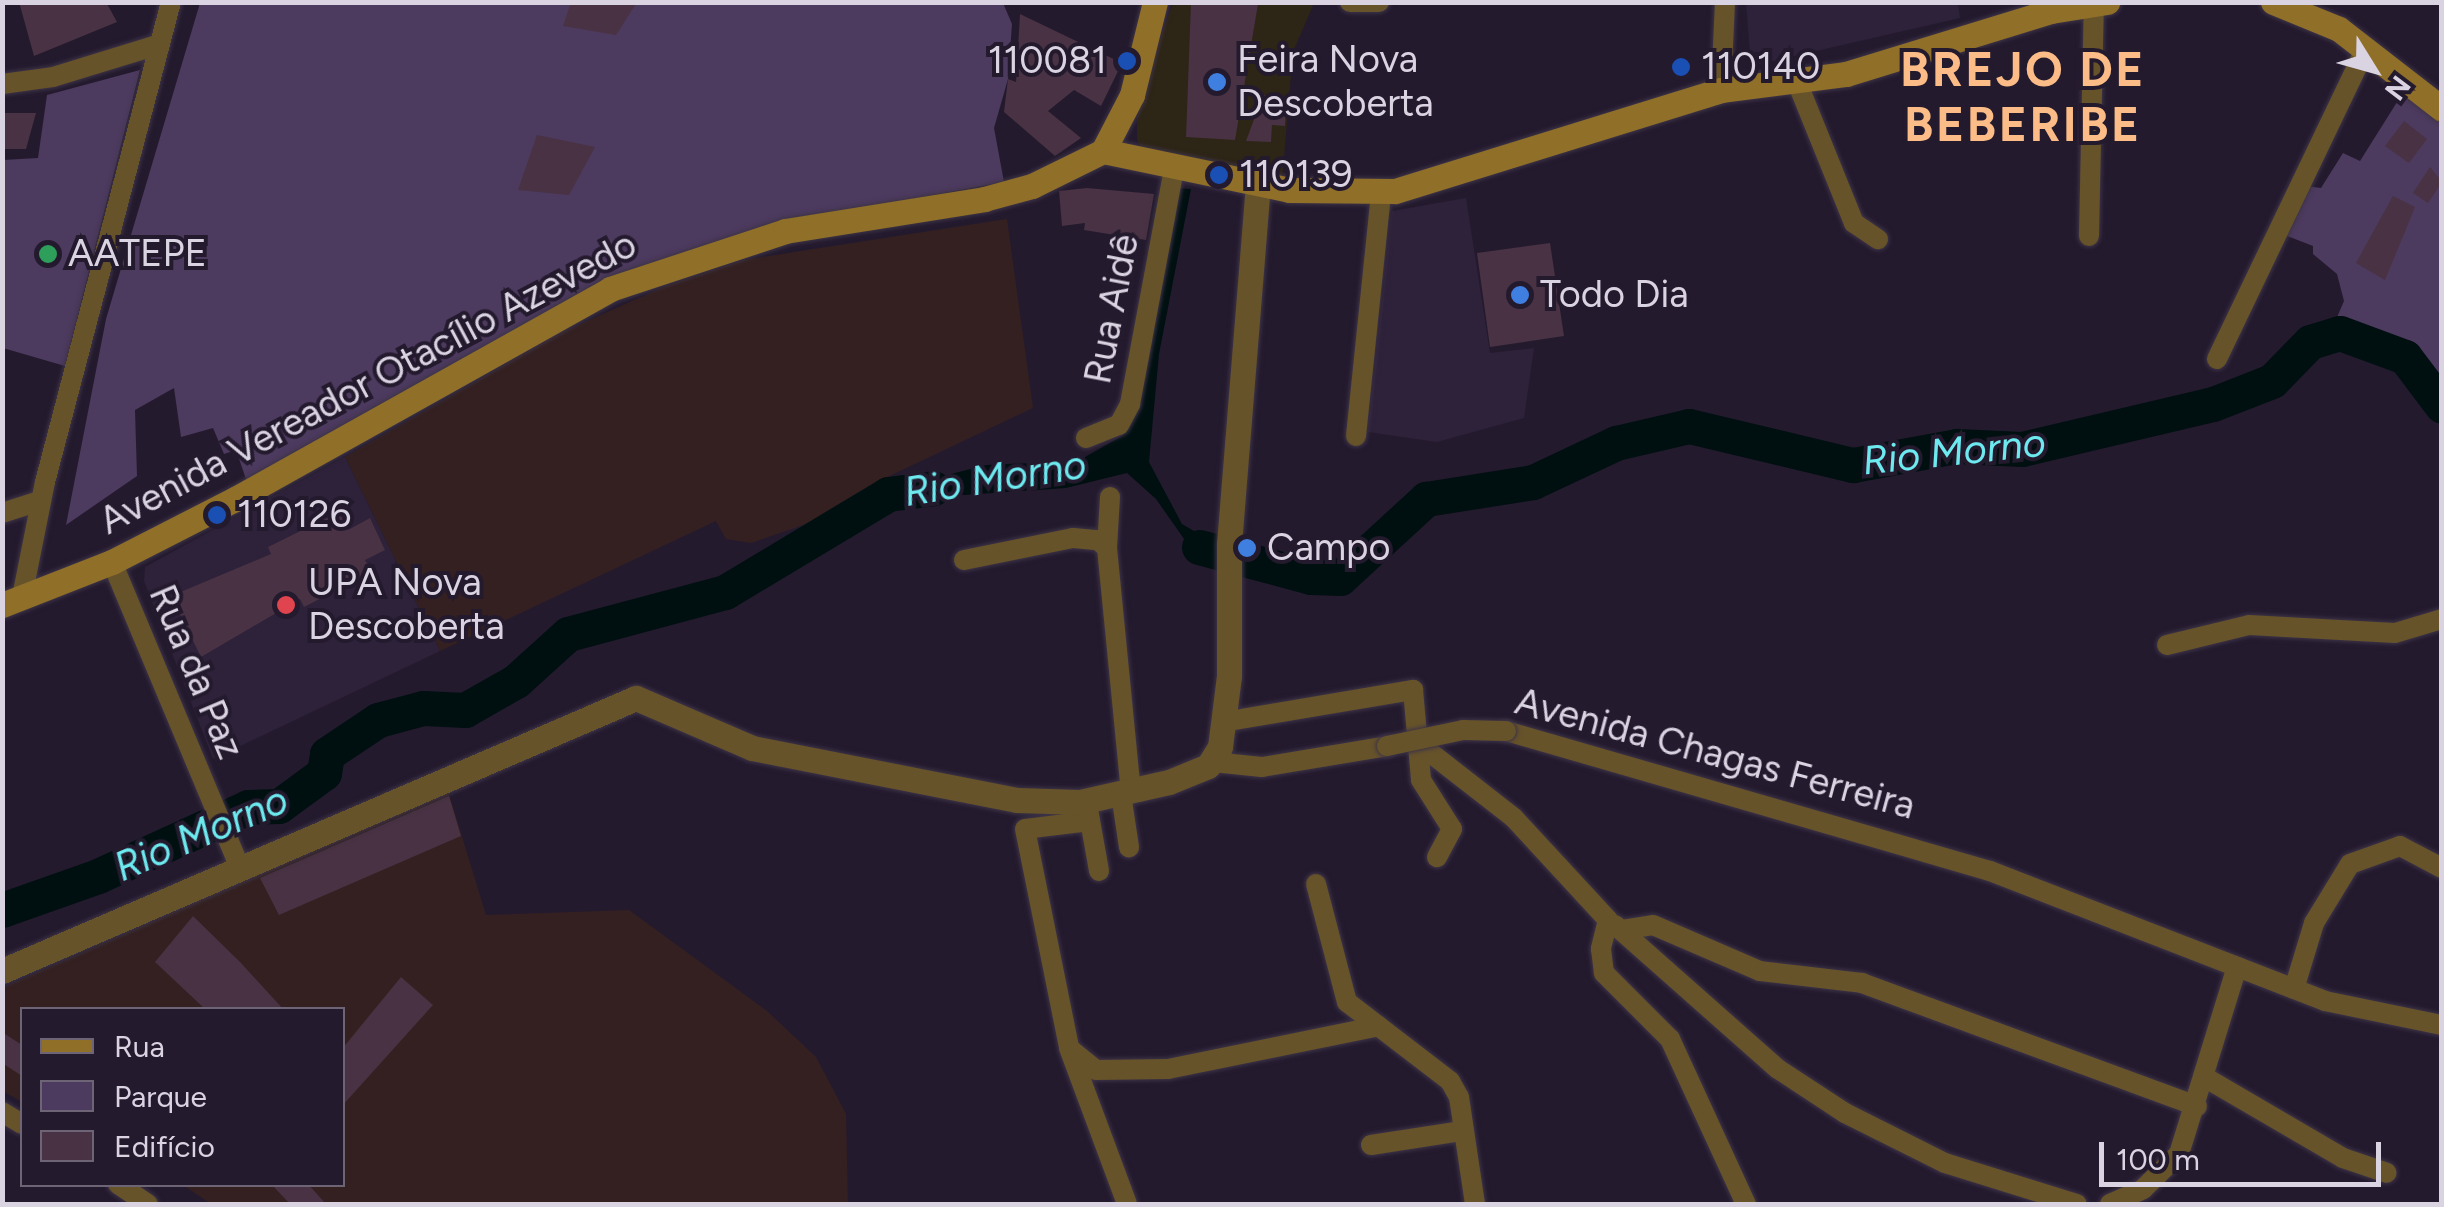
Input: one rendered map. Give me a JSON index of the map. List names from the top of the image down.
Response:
{
  "streets": {
    "main road": ["Avenida Vereador Otacílio Azevedo"],
    "street": ["Rua Aidê", "Rua da Paz", "Avenida Chagas Ferreira"]
  },
  "crossings": [
    ["Avenida Vereador Otacílio Azevedo", "Rua da Paz"],
    ["Rua da Paz", "Avenida Chagas Ferreira"]
  ],
  "districts": ["BREJO DE BEBERIBE"],
  "water": ["Rio Morno"],
  "places": [
    "110081",
    "110140",
    "Feira Nova Descoberta",
    "110139",
    "AATEPE",
    "Todo Dia",
    "110126",
    "Campo",
    "UPA Nova Descoberta"
  ],
  "legend": ["Rua", "Parque", "Edifício"],
  "scale_bar": "100 m",
  "north": "bottom right"
}
